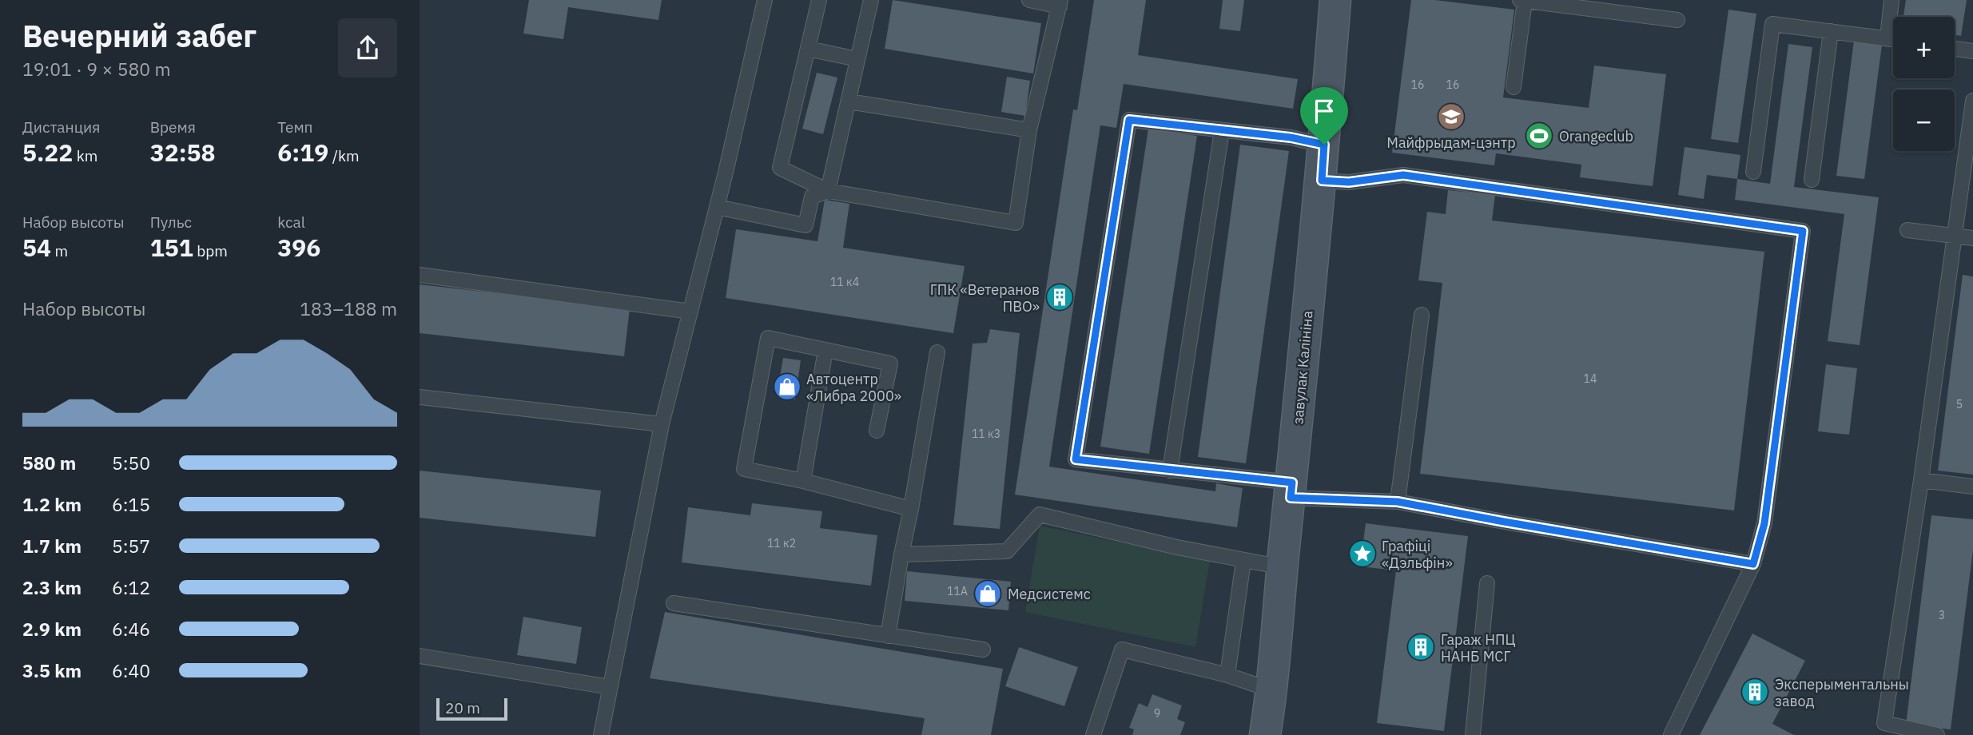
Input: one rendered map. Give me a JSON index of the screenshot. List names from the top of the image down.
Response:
{
  "streets": {
    "street": ["завулак Калініна"]
  },
  "places": {
    "school or university": ["Майфрыдам-цэнтр"],
    "sports": ["Orangeclub"],
    "building": ["ГПК «Ветеранов ПВО»", "Гараж НПЦ НАНБ МСГ", "Эксперыментальны завод"],
    "shop": ["Автоцентр «Либра 2000»", "Медсистемс"],
    "place": ["Графіці «Дэльфін»"]
  },
  "house_numbers": [
    "16",
    "16",
    "11 к4",
    "14",
    "5",
    "11 к3",
    "11 к2",
    "11А",
    "3",
    "9"
  ],
  "scale_bar": "20 m",
  "page": {
    "heading": ["Вечерний забег", "19:01 · 9 × 580 m"],
    "map_buttons": ["+", "−"],
    "stats": [
      ["Дистанция", "5.22 km"],
      ["Время", "32:58"],
      ["Темп", "6:19 /km"],
      ["Набор высоты", "54 m"],
      ["Пульс", "151 bpm"],
      ["kcal", "396"]
    ],
    "chart": ["Набор высоты", "183–188 m"],
    "list": [
      {
        "name": "580 m",
        "note": "5:50"
      },
      {
        "name": "1.2 km",
        "note": "6:15"
      },
      {
        "name": "1.7 km",
        "note": "5:57"
      },
      {
        "name": "2.3 km",
        "note": "6:12"
      },
      {
        "name": "2.9 km",
        "note": "6:46"
      },
      {
        "name": "3.5 km",
        "note": "6:40"
      }
    ],
    "scale": "20 m"
  }
}
